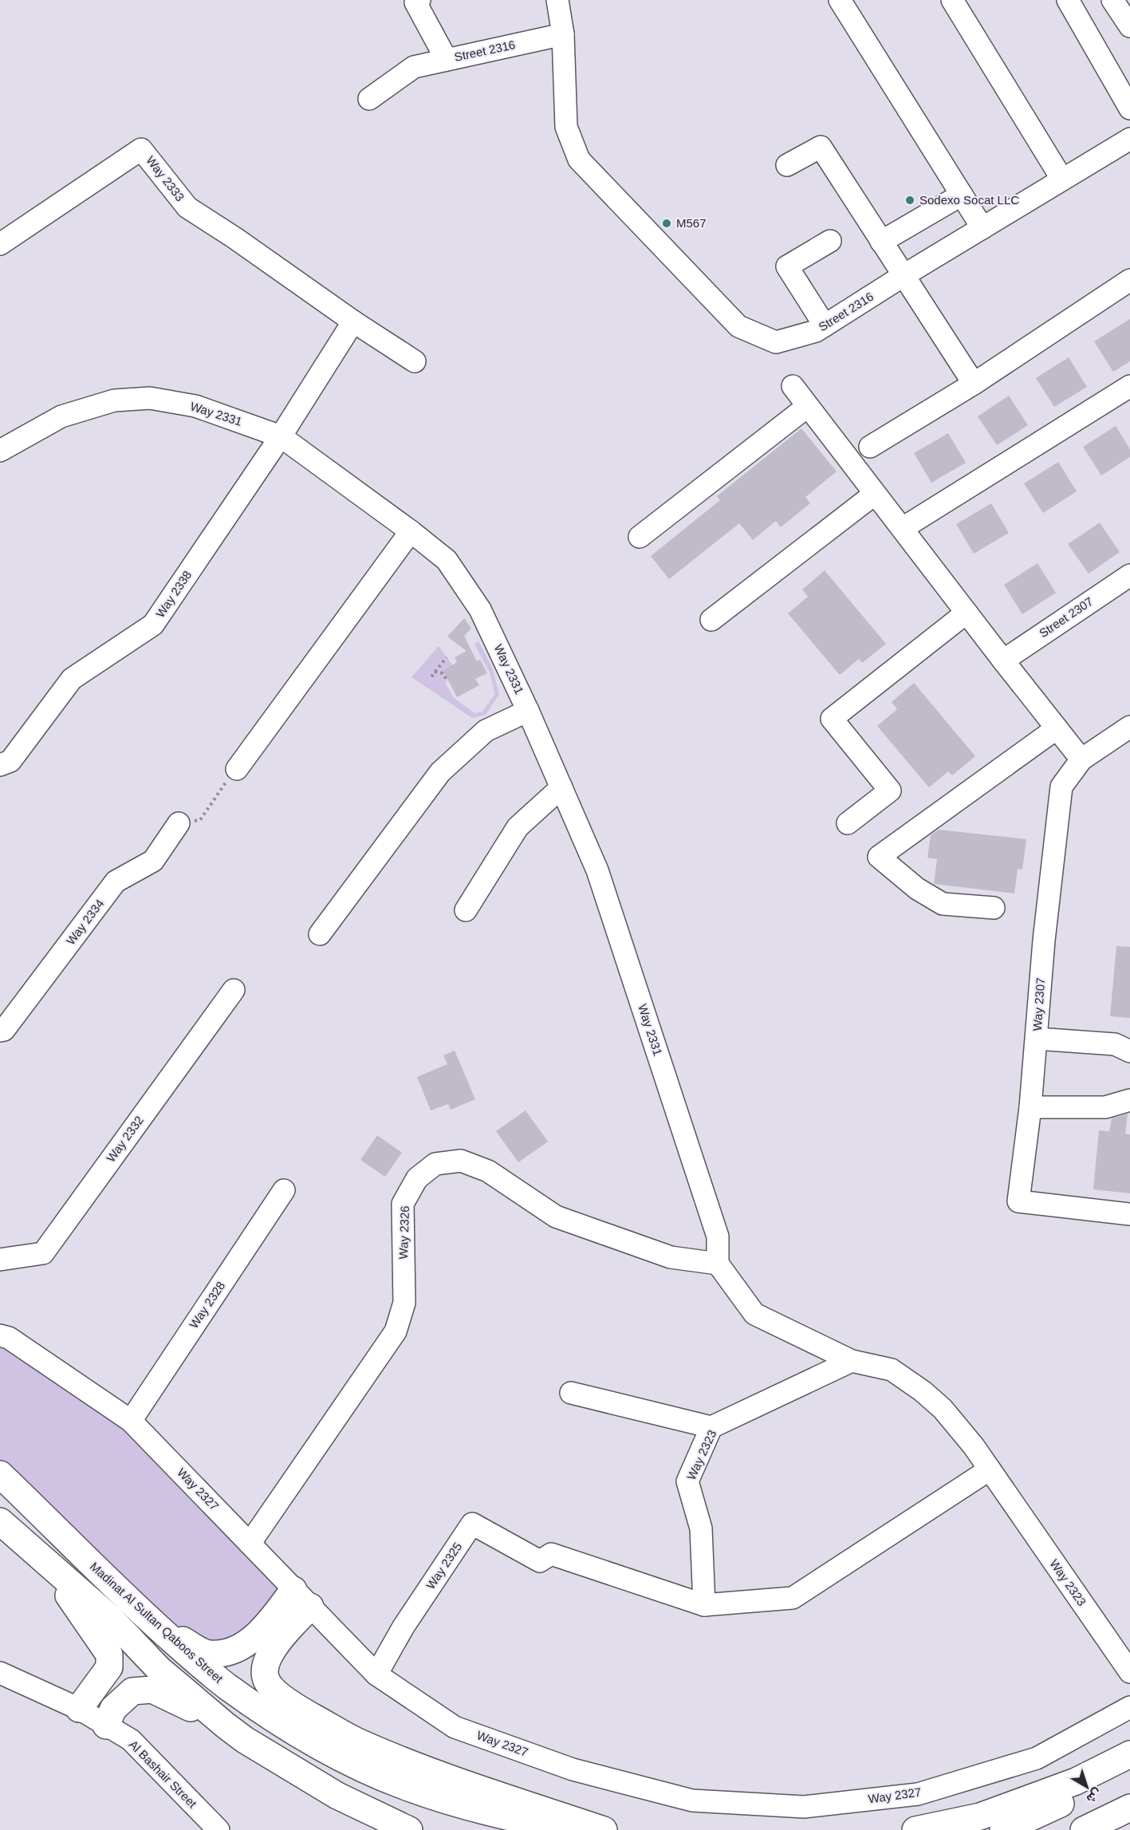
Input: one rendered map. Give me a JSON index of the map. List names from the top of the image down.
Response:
{
  "streets": {
    "main road": ["Madinat Al Sultan Qaboos Street"],
    "street": [
      "Street 2316",
      "Way 2333",
      "Way 2331",
      "Way 2338",
      "Street 2307",
      "Way 2334",
      "Way 2307",
      "Way 2332",
      "Way 2326",
      "Way 2328",
      "Way 2323",
      "Way 2327",
      "Way 2325",
      "Al Bashair Street"
    ]
  },
  "crossings": [
    ["Way 2331", "Way 2338"],
    ["Way 2331", "Way 2326"],
    ["Way 2331", "Way 2323"],
    ["Way 2326", "Way 2323"],
    ["Way 2326", "Way 2327"],
    ["Way 2328", "Way 2327"],
    ["Way 2323", "Way 2325"],
    ["Way 2327", "Way 2325"]
  ],
  "places": ["Sodexo Socat LLC", "M567"],
  "north": "bottom right"
}
